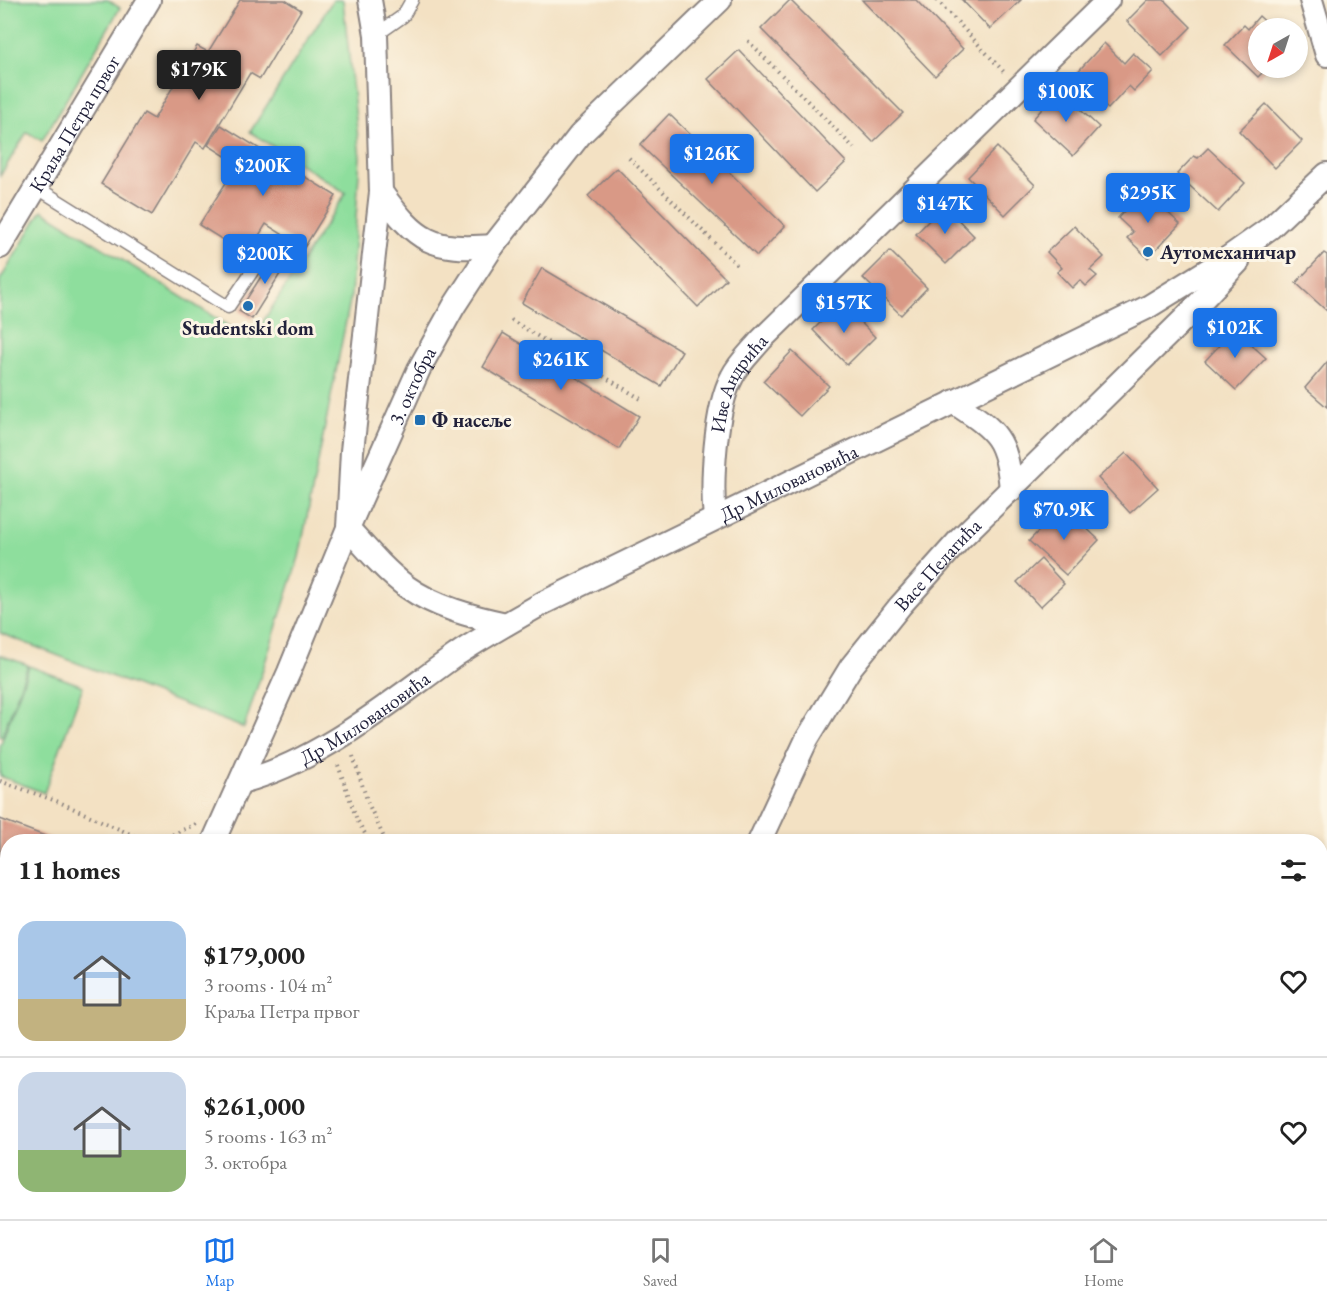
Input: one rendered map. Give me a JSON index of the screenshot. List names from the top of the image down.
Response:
{
  "streets": {
    "street": [
      "Краља Петра првог",
      "3. октобра",
      "Иве Андрића",
      "Др Миловановића",
      "Васе Пелагића"
    ]
  },
  "crossings": [
    ["3. октобра", "Др Миловановића"],
    ["Иве Андрића", "Др Миловановића"],
    ["Др Миловановића", "Васе Пелагића"]
  ],
  "places": {
    "other": ["Аутомеханичар", "Studentski dom"],
    "transit": ["Ф насеље"]
  },
  "north": "bottom left",
  "page": {
    "price": [
      "$179K",
      "$100K",
      "$126K",
      "$200K",
      "$295K",
      "$147K",
      "$200K",
      "$157K",
      "$102K",
      "$261K",
      "$70.9K"
    ],
    "heading": "11 homes",
    "list": [
      {
        "name": "$179,000",
        "note": "3 rooms · 104 m² · Краља Петра првог"
      },
      {
        "name": "$261,000",
        "note": "5 rooms · 163 m² · 3. октобра"
      }
    ],
    "tabs": ["Map", "Saved", "Home"]
  }
}
